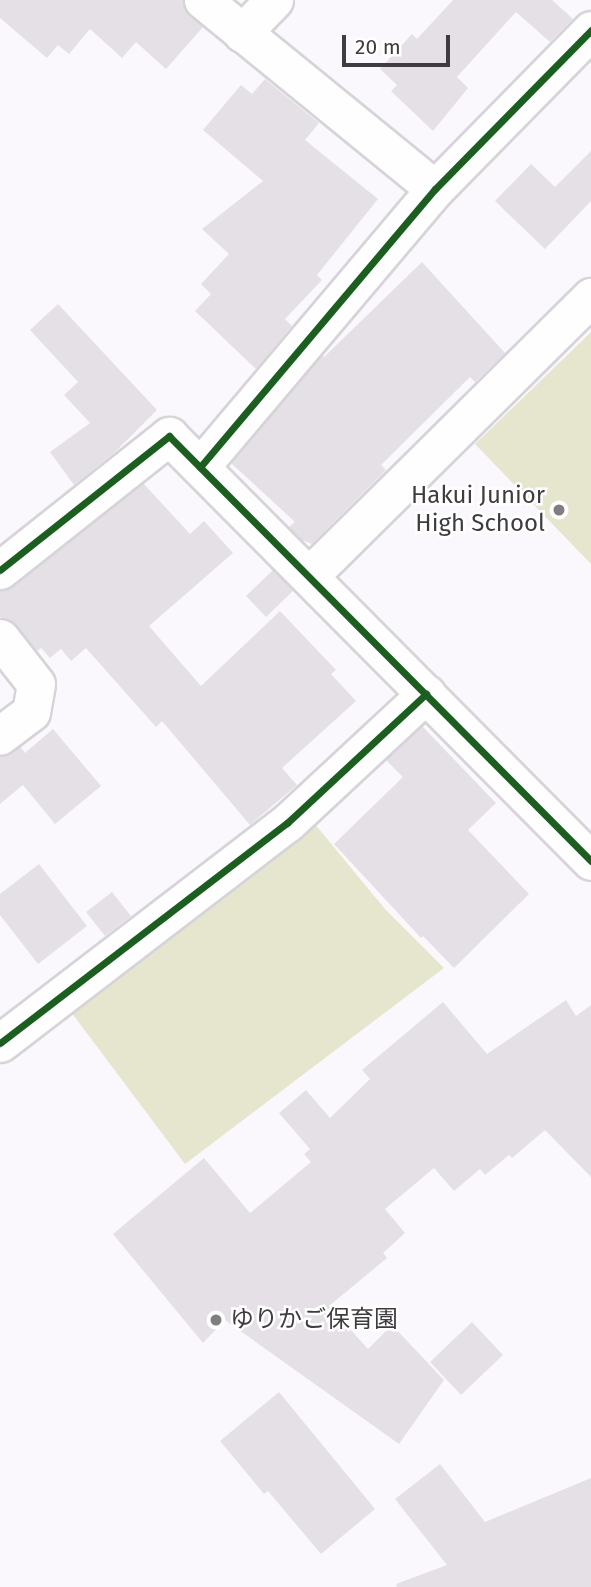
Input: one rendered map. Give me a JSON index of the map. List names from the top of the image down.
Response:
{
  "places": ["Hakui Junior High School", "ゆりかご保育園"],
  "scale_bar": "20 m"
}
